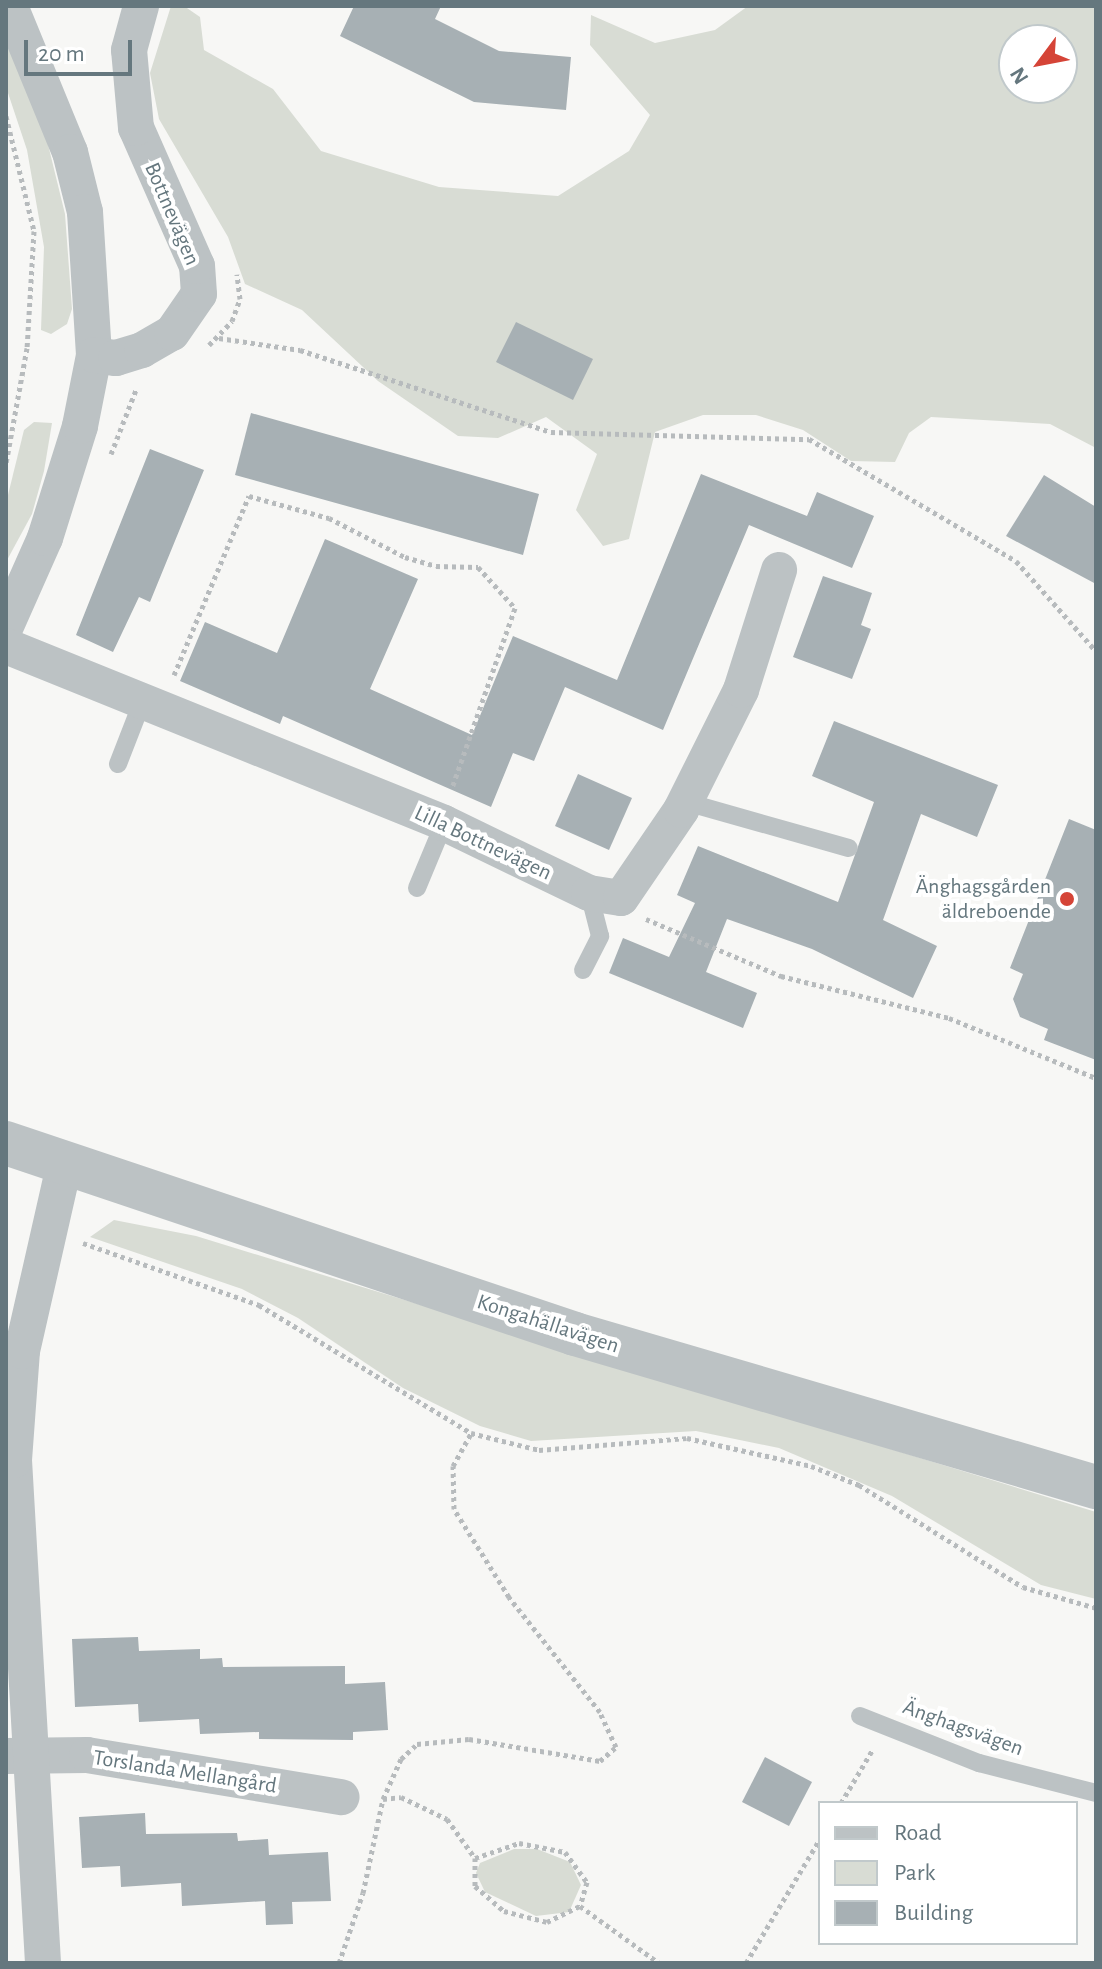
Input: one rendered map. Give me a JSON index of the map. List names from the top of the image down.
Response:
{
  "streets": {
    "street": [
      "Bottnevägen",
      "Lilla Bottnevägen",
      "Kongahällavägen",
      "Torslanda Mellangård"
    ],
    "lane": ["Änghagsvägen"]
  },
  "places": ["Änghagsgården äldreboende"],
  "legend": ["Road", "Park", "Building"],
  "scale_bar": "20 m",
  "north": "bottom left"
}
